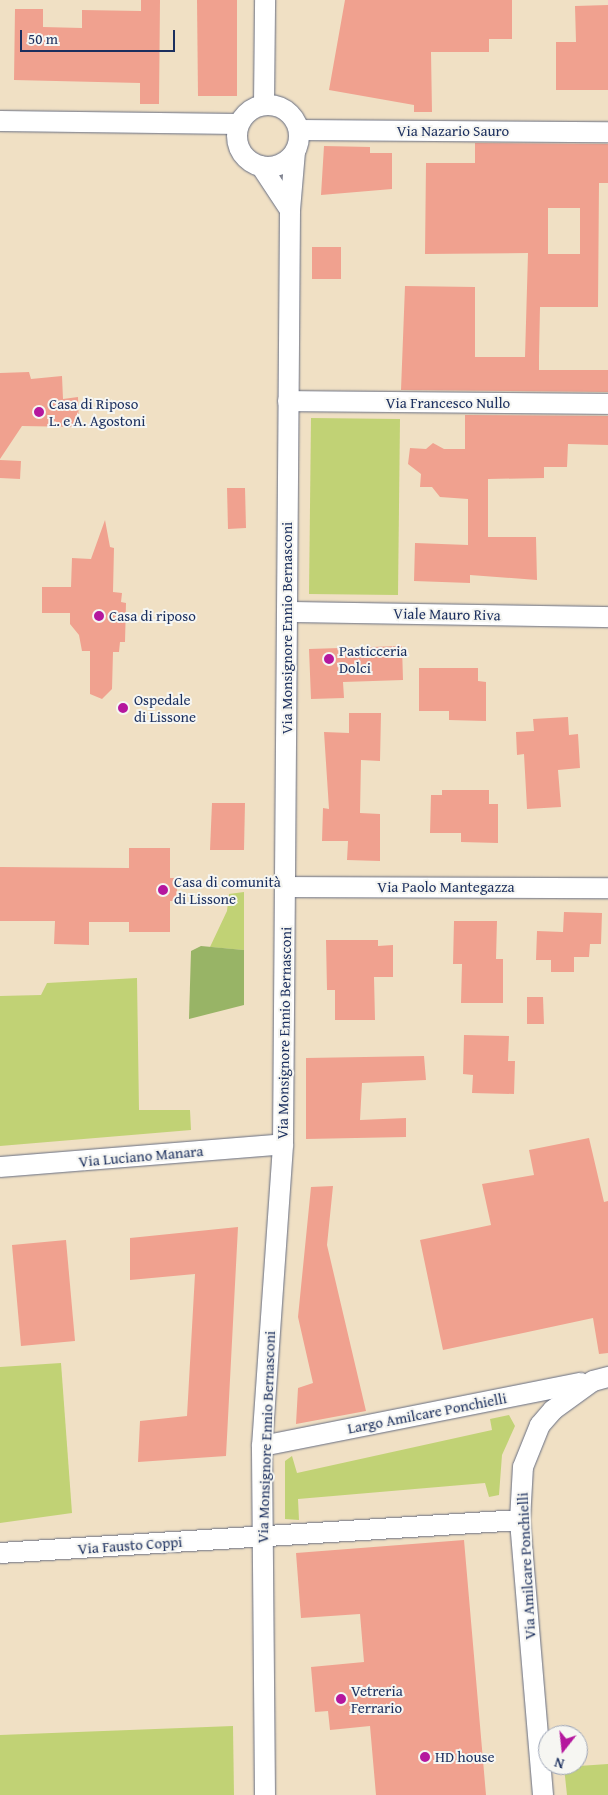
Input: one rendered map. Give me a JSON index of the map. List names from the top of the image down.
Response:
{
  "streets": {
    "street": [
      "Via Nazario Sauro",
      "Via Francesco Nullo",
      "Viale Mauro Riva",
      "Via Monsignore Ennio Bernasconi",
      "Via Paolo Mantegazza",
      "Via Luciano Manara",
      "Largo Amilcare Ponchielli",
      "Via Fausto Coppi",
      "Via Amilcare Ponchielli"
    ]
  },
  "crossings": [
    ["Via Nazario Sauro", "Via Monsignore Ennio Bernasconi"],
    ["Via Francesco Nullo", "Via Monsignore Ennio Bernasconi"],
    ["Viale Mauro Riva", "Via Monsignore Ennio Bernasconi"],
    ["Via Monsignore Ennio Bernasconi", "Via Paolo Mantegazza"],
    ["Via Monsignore Ennio Bernasconi", "Via Luciano Manara"],
    ["Via Monsignore Ennio Bernasconi", "Largo Amilcare Ponchielli"],
    ["Via Monsignore Ennio Bernasconi", "Via Fausto Coppi"],
    ["Largo Amilcare Ponchielli", "Via Amilcare Ponchielli"]
  ],
  "places": [
    "Casa di Riposo L. e A. Agostoni",
    "Casa di riposo",
    "Pasticceria Dolci",
    "Ospedale di Lissone",
    "Casa di comunità di Lissone",
    "Vetreria Ferrario",
    "HD house"
  ],
  "scale_bar": "50 m",
  "north": "bottom"
}
